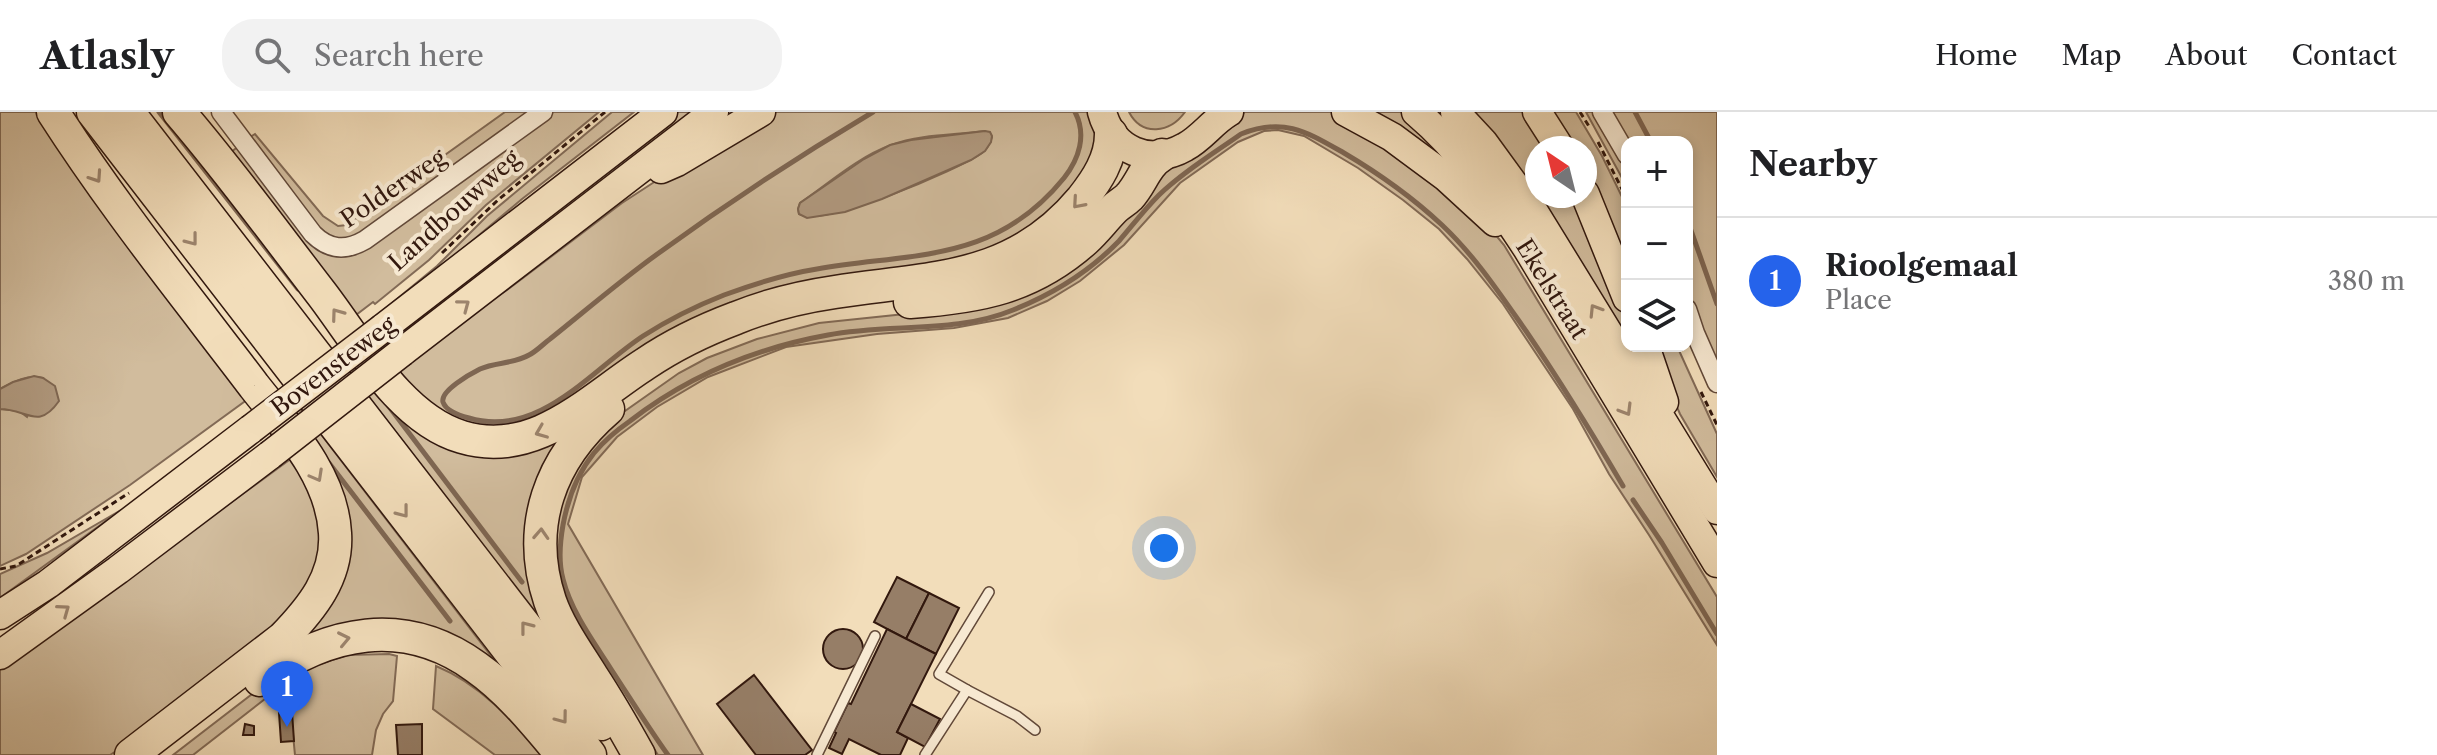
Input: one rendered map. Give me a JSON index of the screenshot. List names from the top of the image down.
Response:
{
  "streets": {
    "main road": ["Ekelstraat", "Bovensteweg"],
    "street": ["Polderweg"],
    "path": ["Landbouwweg"]
  },
  "north": "top left",
  "page": {
    "header": "Atlasly",
    "search": "Search here",
    "nav": [
      "Home",
      "Map",
      "About",
      "Contact"
    ],
    "heading": "Nearby",
    "map_buttons": ["+", "−"],
    "list": [
      {
        "mark": "1",
        "name": "Rioolgemaal",
        "note": "Place",
        "value": "380 m"
      }
    ],
    "pins": "1"
  }
}
